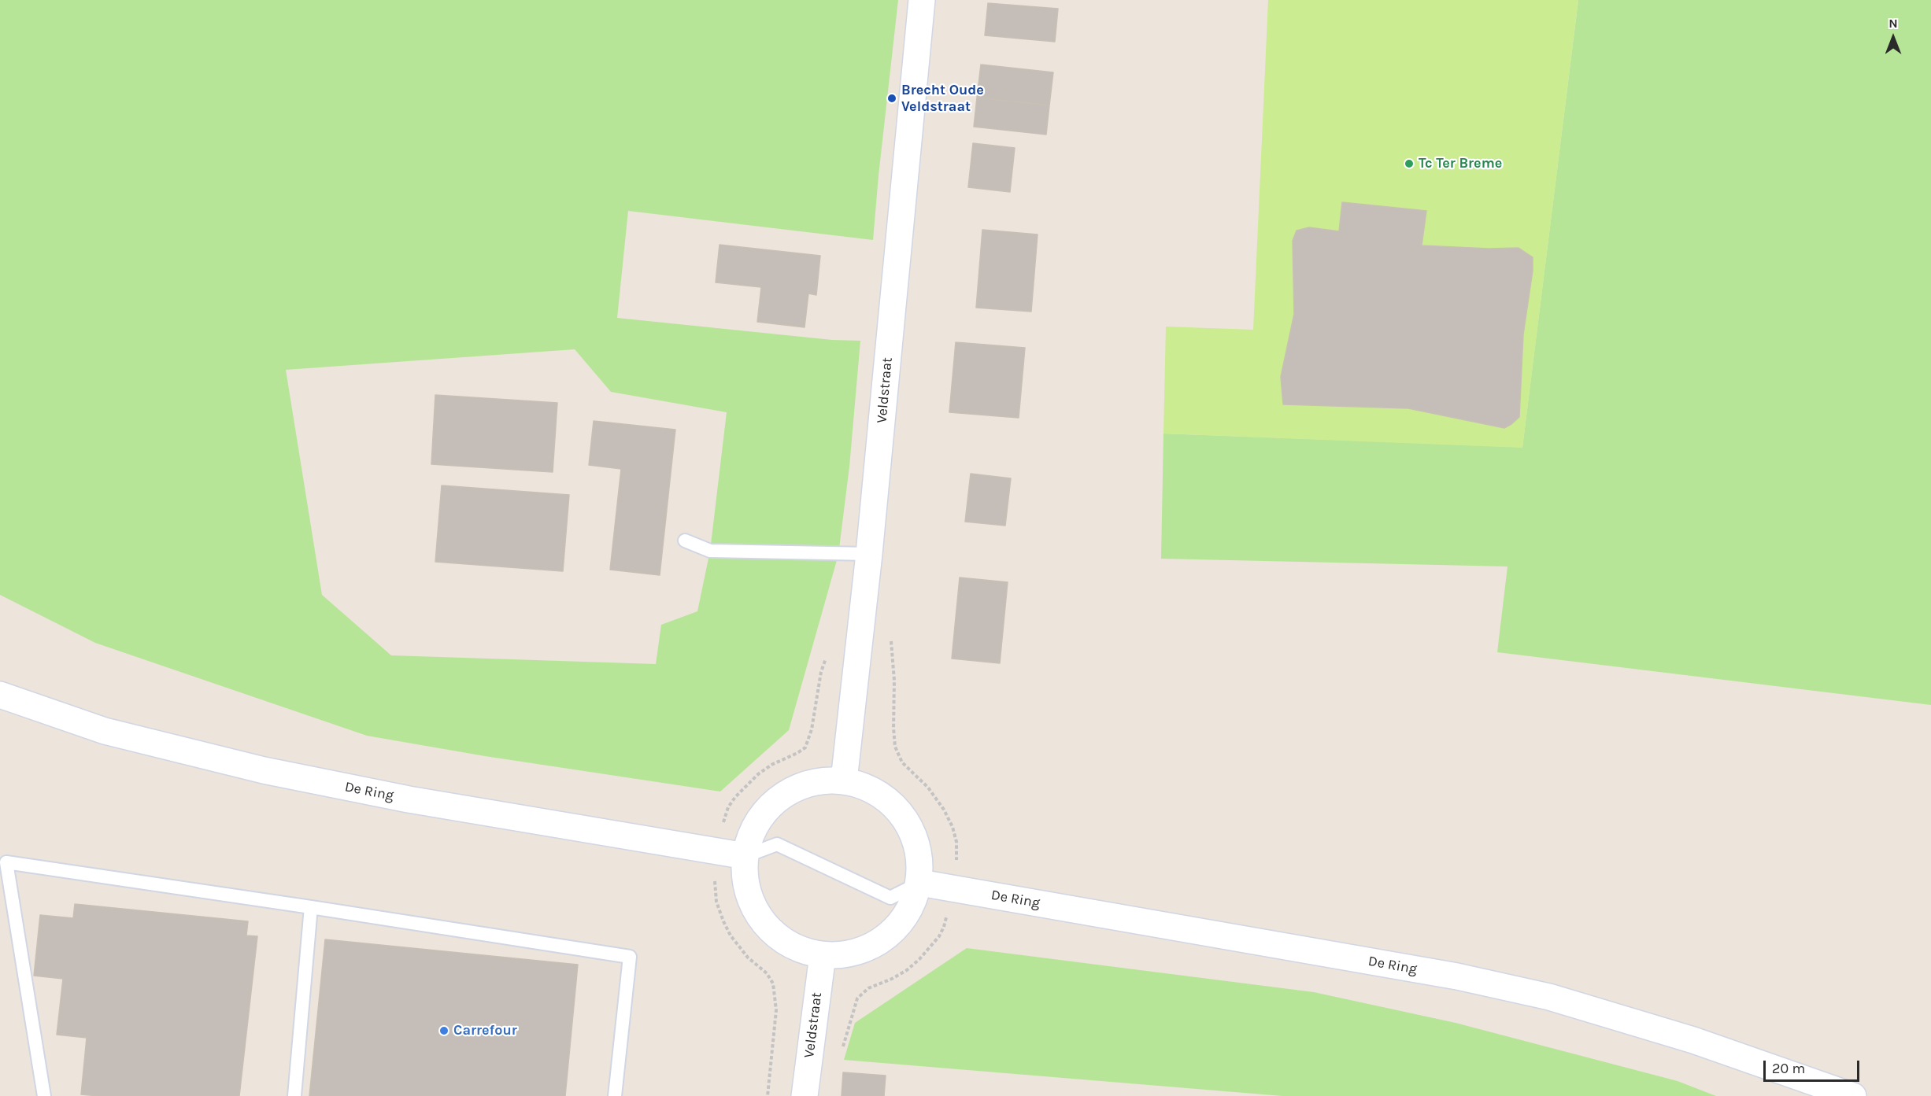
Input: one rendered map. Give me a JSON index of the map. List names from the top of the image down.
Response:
{
  "streets": {
    "main road": ["Veldstraat", "De Ring"]
  },
  "places": ["Brecht Oude Veldstraat", "Tc Ter Breme", "Carrefour"],
  "scale_bar": "20 m",
  "north": "top"
}
